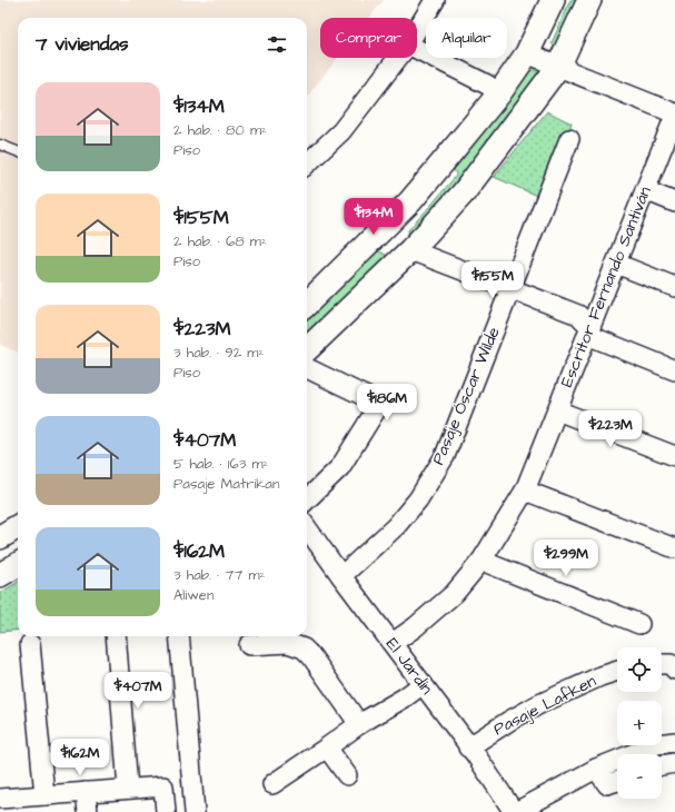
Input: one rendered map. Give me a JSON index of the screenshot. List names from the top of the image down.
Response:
{
  "streets": {
    "street": [
      "Escritor Fernando Santiván",
      "Pasaje Óscar Wilde",
      "El Jardín",
      "Pasaje Lafken"
    ]
  },
  "crossings": [
    ["Escritor Fernando Santiván", "El Jardín"],
    ["Pasaje Óscar Wilde", "El Jardín"],
    ["El Jardín", "Pasaje Lafken"]
  ],
  "page": {
    "chip": ["Comprar", "Alquilar"],
    "heading": "7 viviendas",
    "list": [
      {
        "name": "$134M",
        "note": "2 hab. · 80 m² · Piso"
      },
      {
        "name": "$155M",
        "note": "2 hab. · 68 m² · Piso"
      },
      {
        "name": "$223M",
        "note": "3 hab. · 92 m² · Piso"
      },
      {
        "name": "$407M",
        "note": "5 hab. · 163 m² · Pasaje Matrikan"
      },
      {
        "name": "$162M",
        "note": "3 hab. · 77 m² · Aliwen"
      }
    ],
    "price": [
      "$134M",
      "$155M",
      "$186M",
      "$223M",
      "$299M",
      "$407M",
      "$162M"
    ],
    "map_buttons": ["+", "−"]
  }
}
